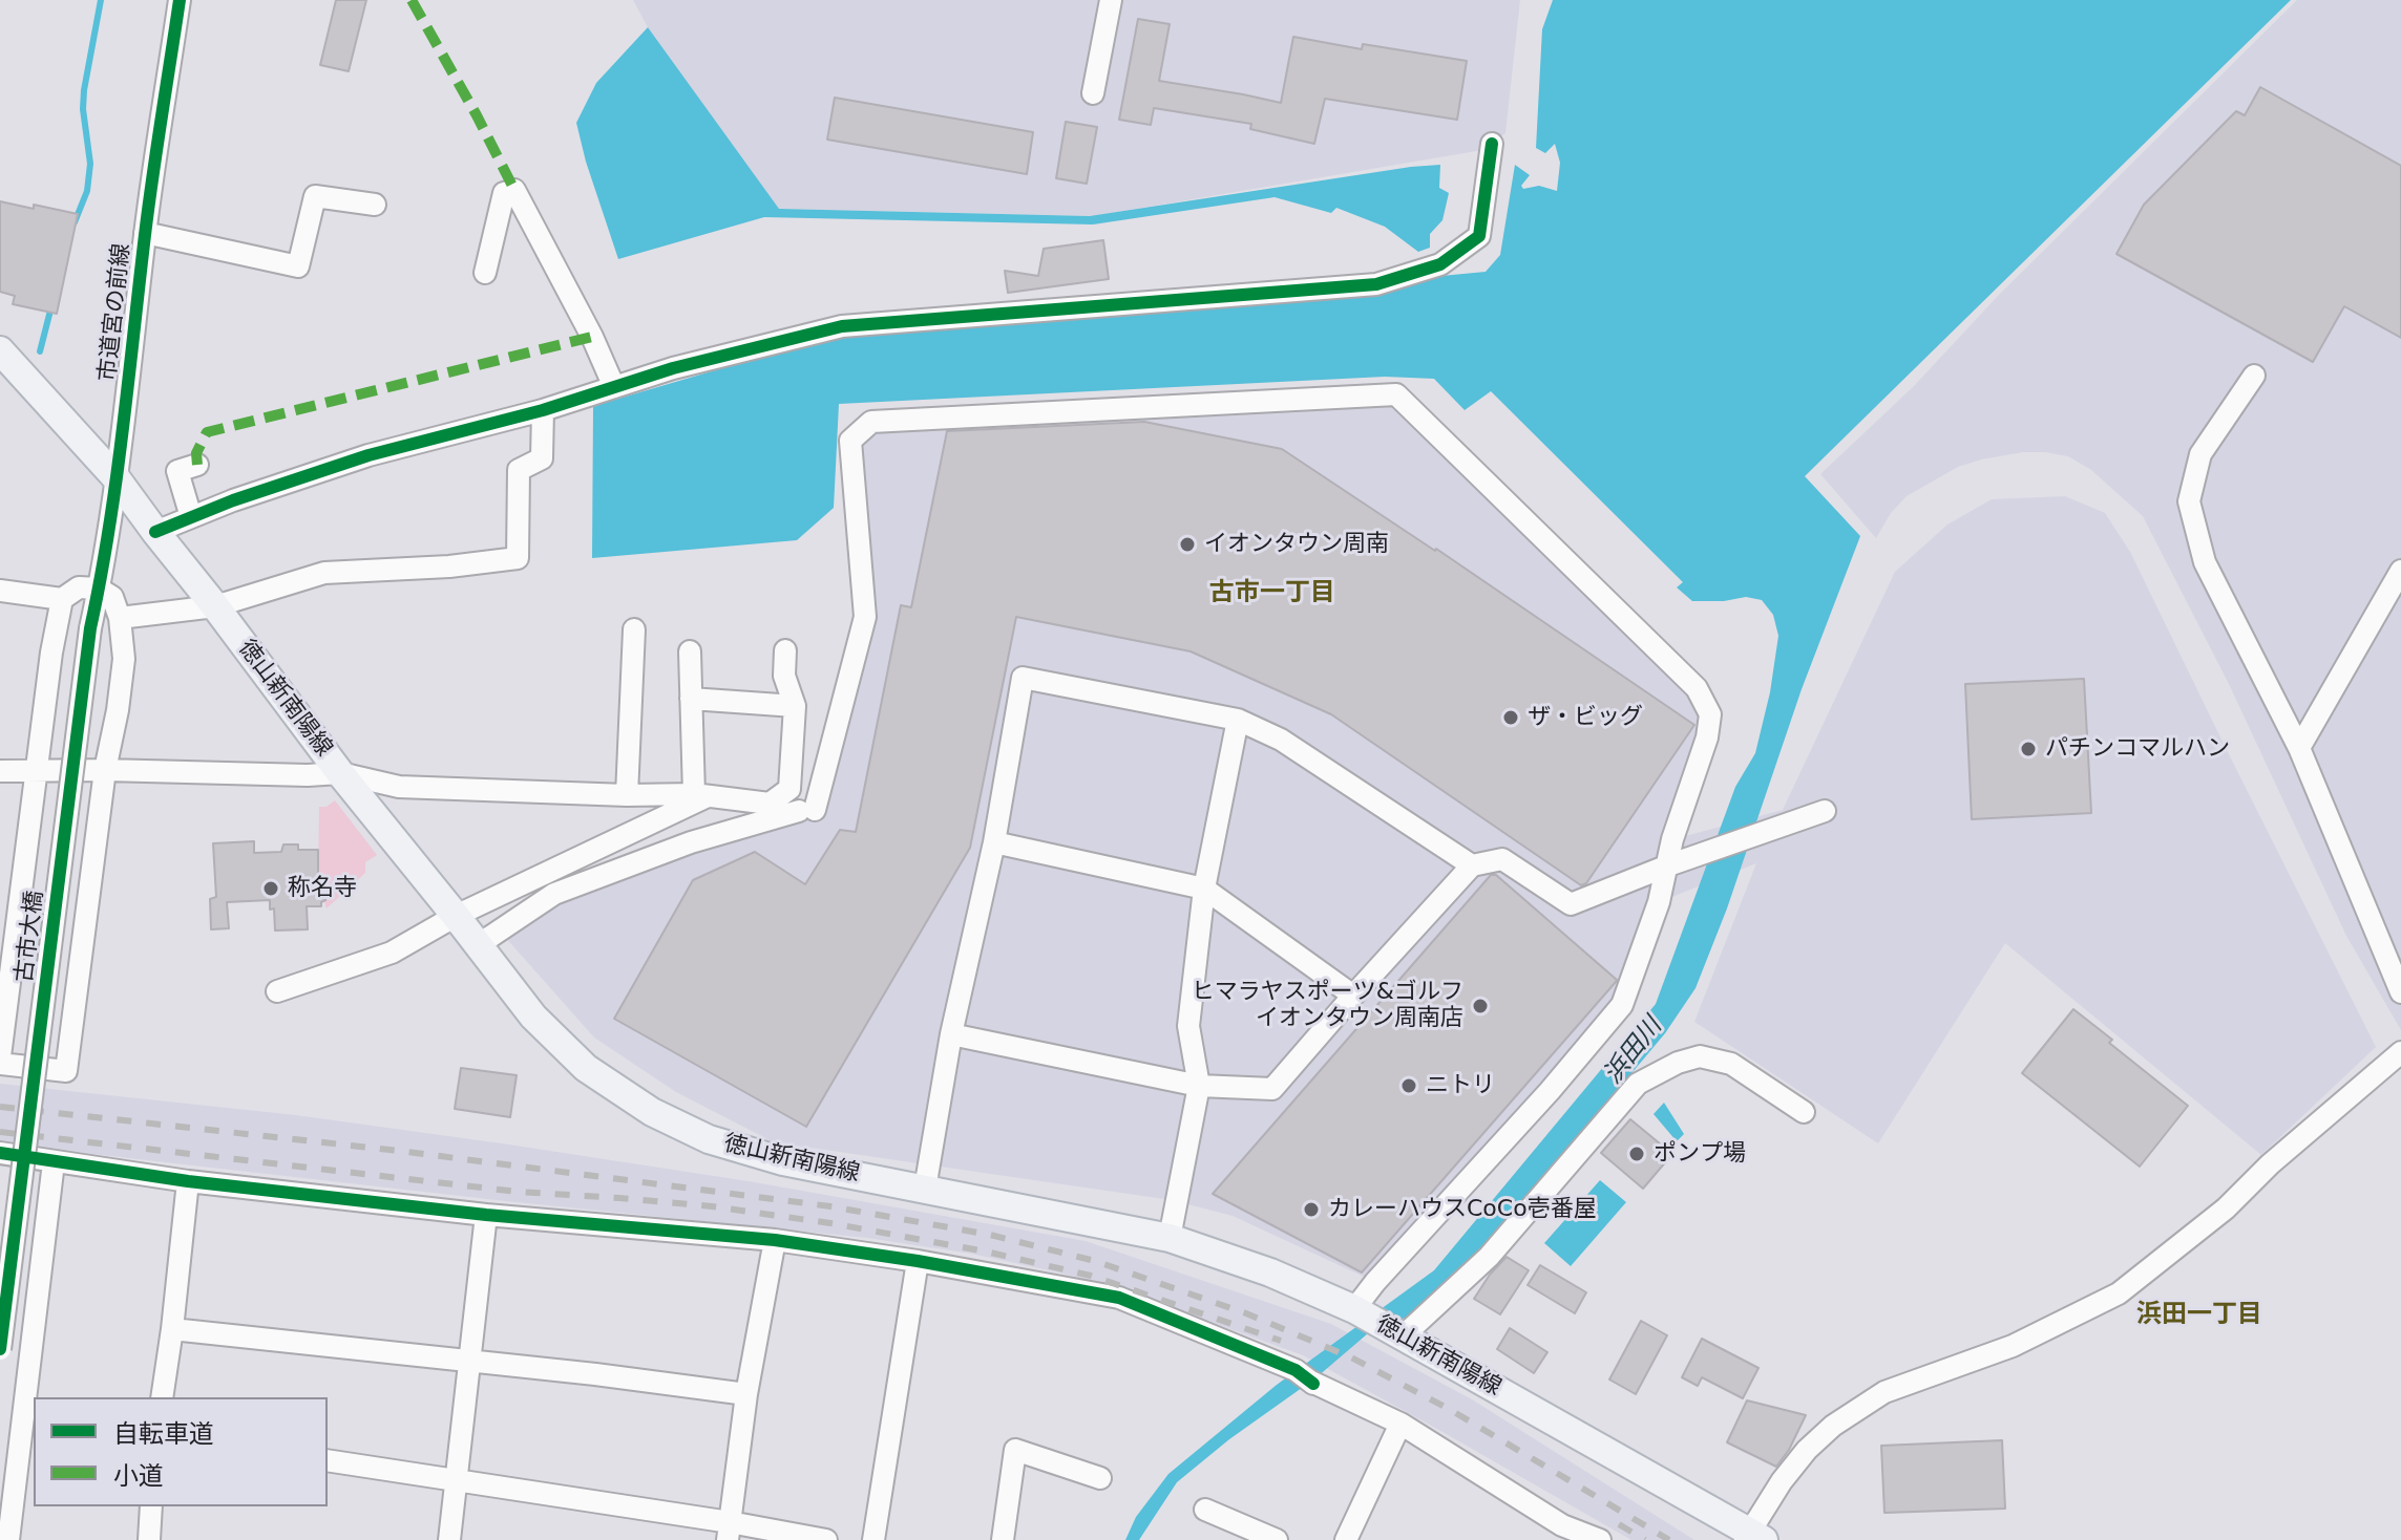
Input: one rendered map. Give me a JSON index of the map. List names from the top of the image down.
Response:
{
  "streets": {
    "main road": ["徳山新南陽線"],
    "street": ["市道宮の前線", "古市大橋"]
  },
  "crossings": [
    ["市道宮の前線", "徳山新南陽線"],
    ["市道宮の前線", "古市大橋"]
  ],
  "districts": ["古市一丁目", "浜田一丁目"],
  "water": ["浜田川"],
  "places": [
    "イオンタウン周南",
    "ザ・ビッグ",
    "パチンコマルハン",
    "称名寺",
    "ヒマラヤスポーツ&ゴルフ イオンタウン周南店",
    "ニトリ",
    "ポンプ場",
    "カレーハウスCoCo壱番屋"
  ],
  "legend": ["自転車道", "小道"]
}
